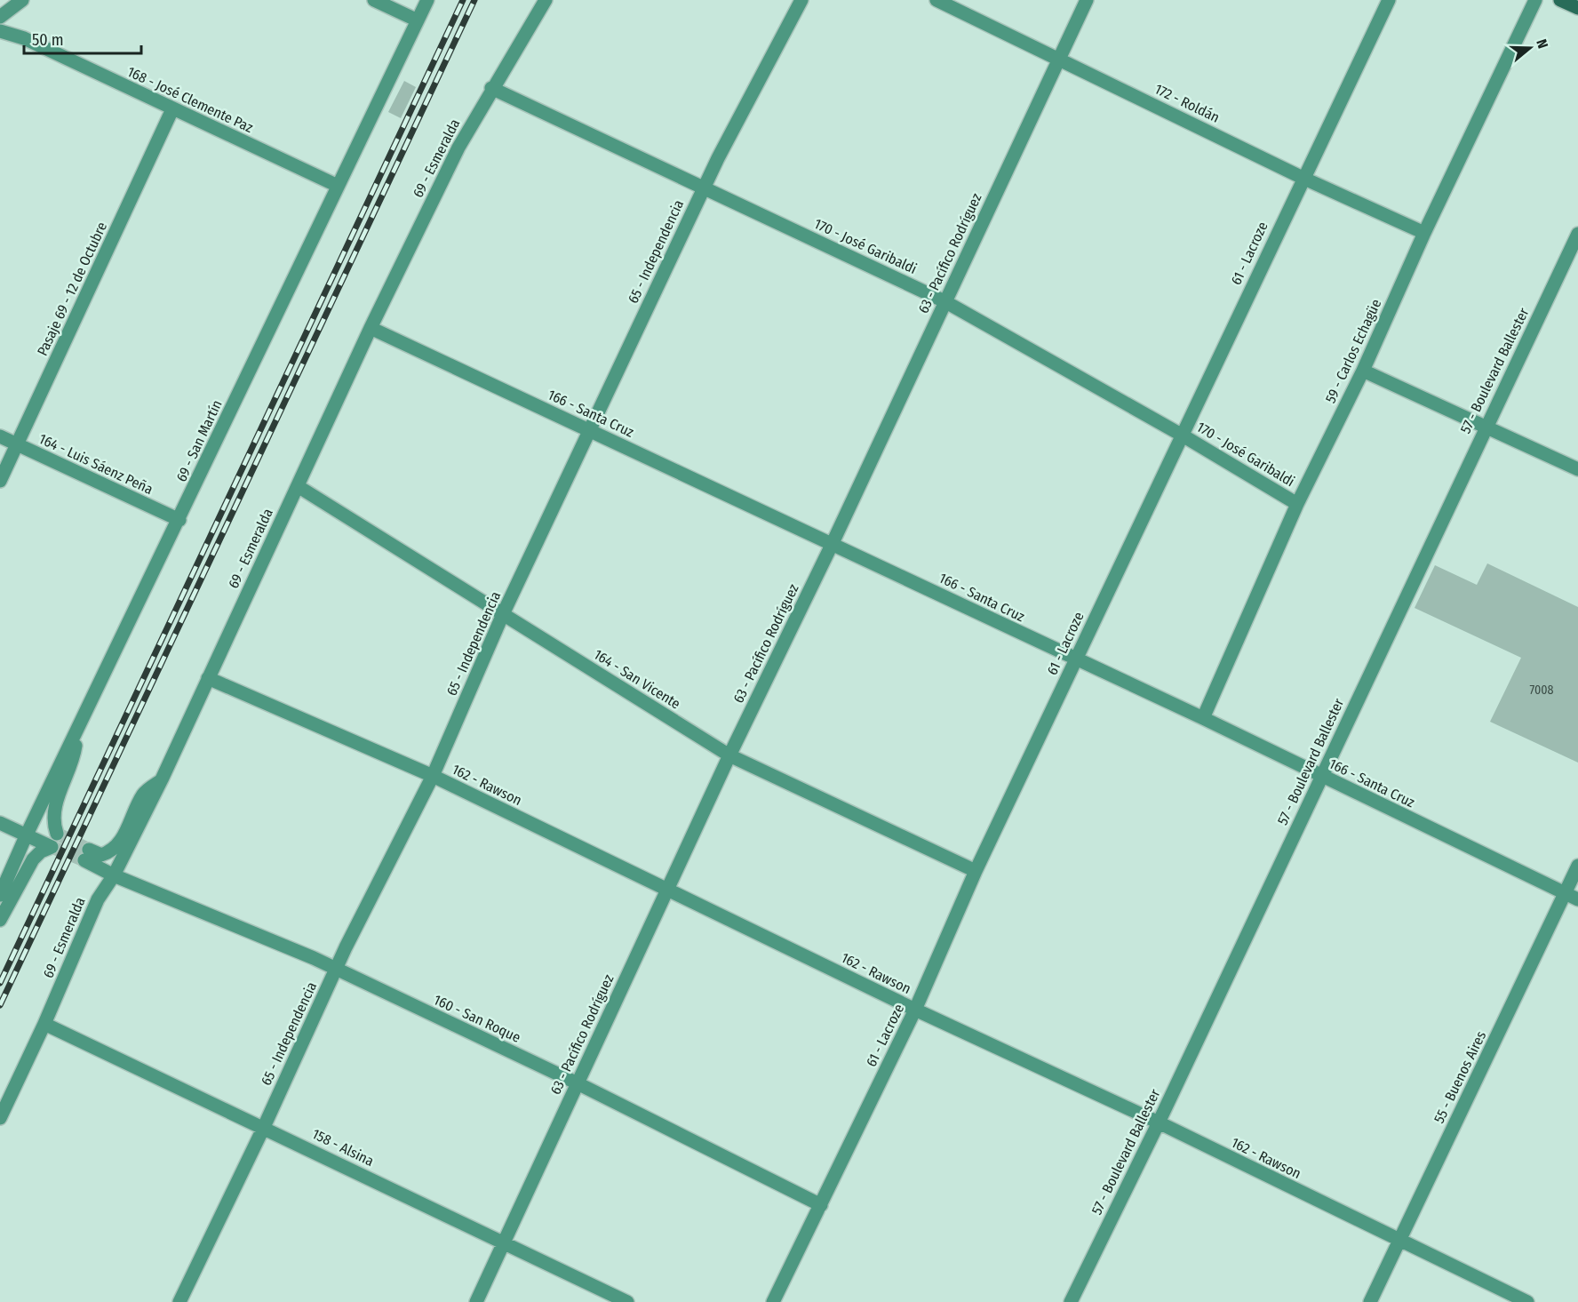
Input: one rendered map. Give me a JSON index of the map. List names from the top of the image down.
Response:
{
  "streets": {
    "street": [
      "168 - José Clemente Paz",
      "172 - Roldán",
      "69 - Esmeralda",
      "170 - José Garibaldi",
      "65 - Independencia",
      "63 - Pacífico Rodríguez",
      "61 - Lacroze",
      "Pasaje 69 - 12 de Octubre",
      "59 - Carlos Echagüe",
      "57 - Boulevard Ballester",
      "166 - Santa Cruz",
      "69 - San Martín",
      "164 - Luis Sáenz Peña",
      "164 - San Vicente",
      "162 - Rawson",
      "160 - San Roque",
      "55 - Buenos Aires",
      "158 - Alsina"
    ]
  },
  "crossings": [
    ["168 - José Clemente Paz", "Pasaje 69 - 12 de Octubre"],
    ["168 - José Clemente Paz", "69 - San Martín"],
    ["172 - Roldán", "63 - Pacífico Rodríguez"],
    ["172 - Roldán", "61 - Lacroze"],
    ["172 - Roldán", "59 - Carlos Echagüe"],
    ["69 - Esmeralda", "170 - José Garibaldi"],
    ["69 - Esmeralda", "166 - Santa Cruz"],
    ["69 - Esmeralda", "164 - San Vicente"],
    ["69 - Esmeralda", "162 - Rawson"],
    ["69 - Esmeralda", "160 - San Roque"],
    ["69 - Esmeralda", "158 - Alsina"],
    ["170 - José Garibaldi", "65 - Independencia"],
    ["170 - José Garibaldi", "63 - Pacífico Rodríguez"],
    ["170 - José Garibaldi", "61 - Lacroze"],
    ["170 - José Garibaldi", "59 - Carlos Echagüe"],
    ["65 - Independencia", "166 - Santa Cruz"],
    ["65 - Independencia", "164 - San Vicente"],
    ["65 - Independencia", "162 - Rawson"],
    ["65 - Independencia", "160 - San Roque"],
    ["65 - Independencia", "158 - Alsina"],
    ["63 - Pacífico Rodríguez", "166 - Santa Cruz"],
    ["63 - Pacífico Rodríguez", "164 - San Vicente"],
    ["63 - Pacífico Rodríguez", "162 - Rawson"],
    ["63 - Pacífico Rodríguez", "160 - San Roque"],
    ["63 - Pacífico Rodríguez", "158 - Alsina"],
    ["61 - Lacroze", "166 - Santa Cruz"],
    ["61 - Lacroze", "164 - San Vicente"],
    ["61 - Lacroze", "162 - Rawson"],
    ["61 - Lacroze", "160 - San Roque"],
    ["Pasaje 69 - 12 de Octubre", "164 - Luis Sáenz Peña"],
    ["59 - Carlos Echagüe", "166 - Santa Cruz"],
    ["57 - Boulevard Ballester", "166 - Santa Cruz"],
    ["57 - Boulevard Ballester", "162 - Rawson"],
    ["166 - Santa Cruz", "55 - Buenos Aires"],
    ["69 - San Martín", "164 - Luis Sáenz Peña"],
    ["162 - Rawson", "55 - Buenos Aires"]
  ],
  "house_numbers": ["7008"],
  "scale_bar": "50 m",
  "north": "right"
}
